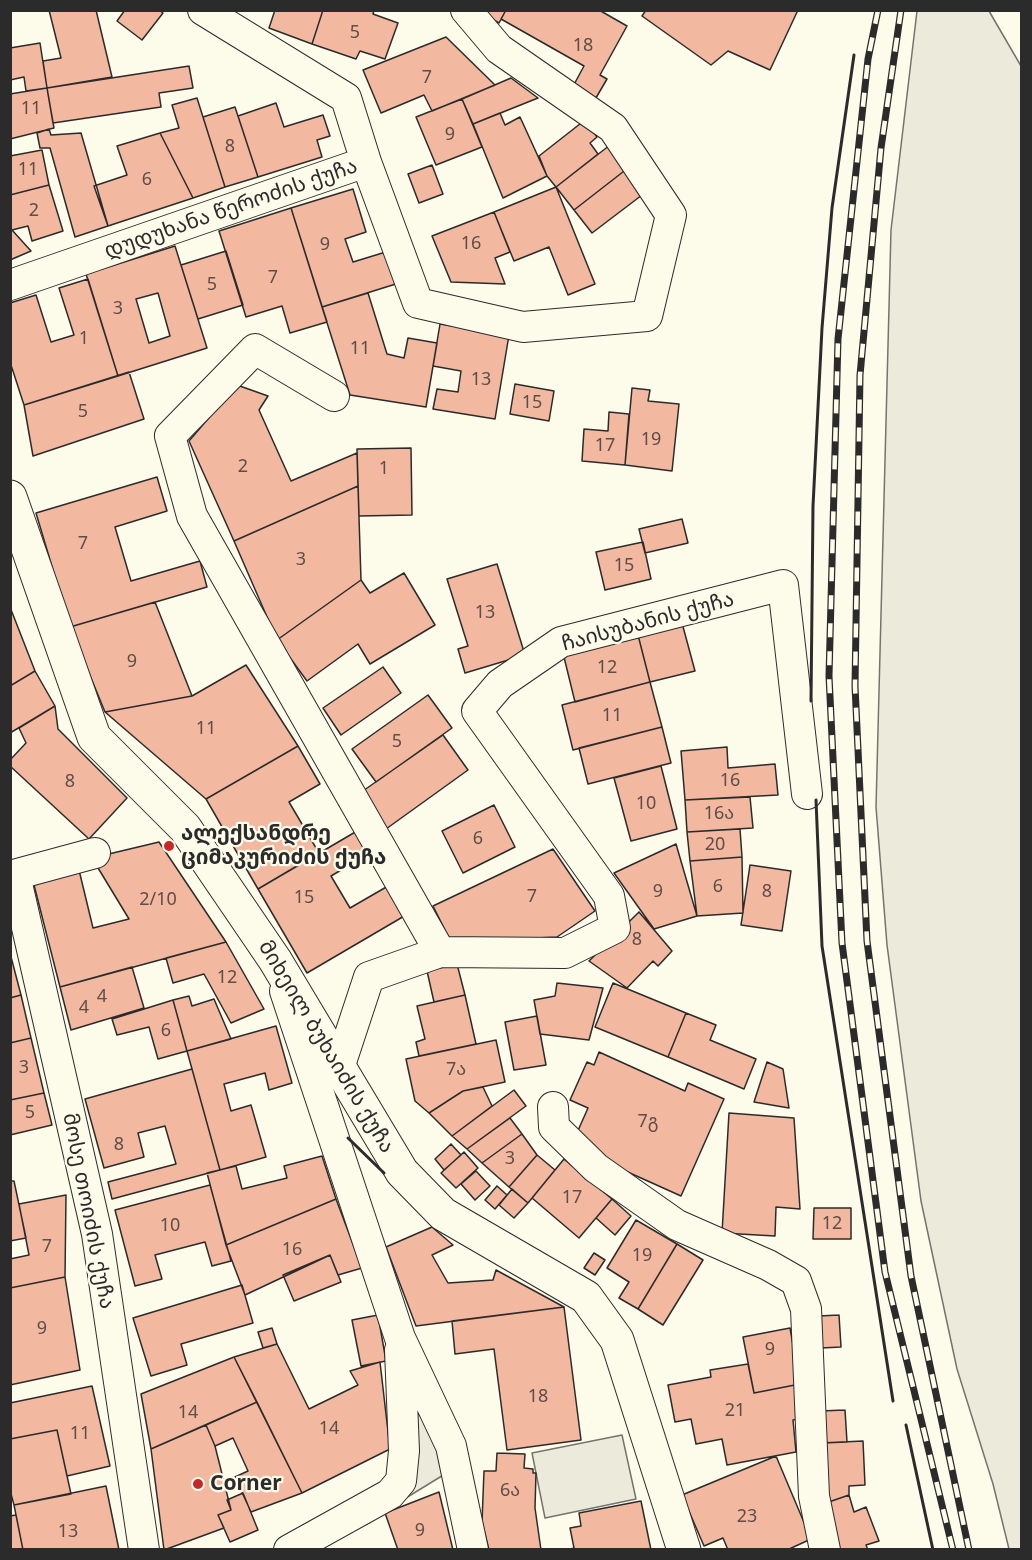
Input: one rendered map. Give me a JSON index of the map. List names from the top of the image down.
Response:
{
  "streets": {
    "street": [
      "დუდუხანა წეროძის ქუჩა",
      "ჩაისუბანის ქუჩა",
      "მიხეილ ბუხაიძის ქუჩა",
      "მოსე თოიძის ქუჩა"
    ]
  },
  "crossings": [
    ["ჩაისუბანის ქუჩა", "მიხეილ ბუხაიძის ქუჩა"]
  ],
  "places": ["ალექსანდრე ციმაკურიძის ქუჩა", "Corner"],
  "house_numbers": [
    "5",
    "18",
    "7",
    "11",
    "9",
    "8",
    "11",
    "6",
    "2",
    "16",
    "9",
    "7",
    "5",
    "3",
    "1",
    "11",
    "13",
    "15",
    "5",
    "19",
    "17",
    "2",
    "1",
    "7",
    "3",
    "15",
    "13",
    "9",
    "12",
    "11",
    "11",
    "5",
    "16",
    "8",
    "10",
    "16ა",
    "6",
    "20",
    "6",
    "9",
    "8",
    "7",
    "15",
    "2/10",
    "8",
    "12",
    "4",
    "4",
    "6",
    "3",
    "7ა",
    "5",
    "7გ",
    "8",
    "3",
    "17",
    "12",
    "10",
    "7",
    "16",
    "19",
    "9",
    "9",
    "18",
    "21",
    "14",
    "14",
    "11",
    "6ა",
    "23",
    "9",
    "13"
  ]
}
